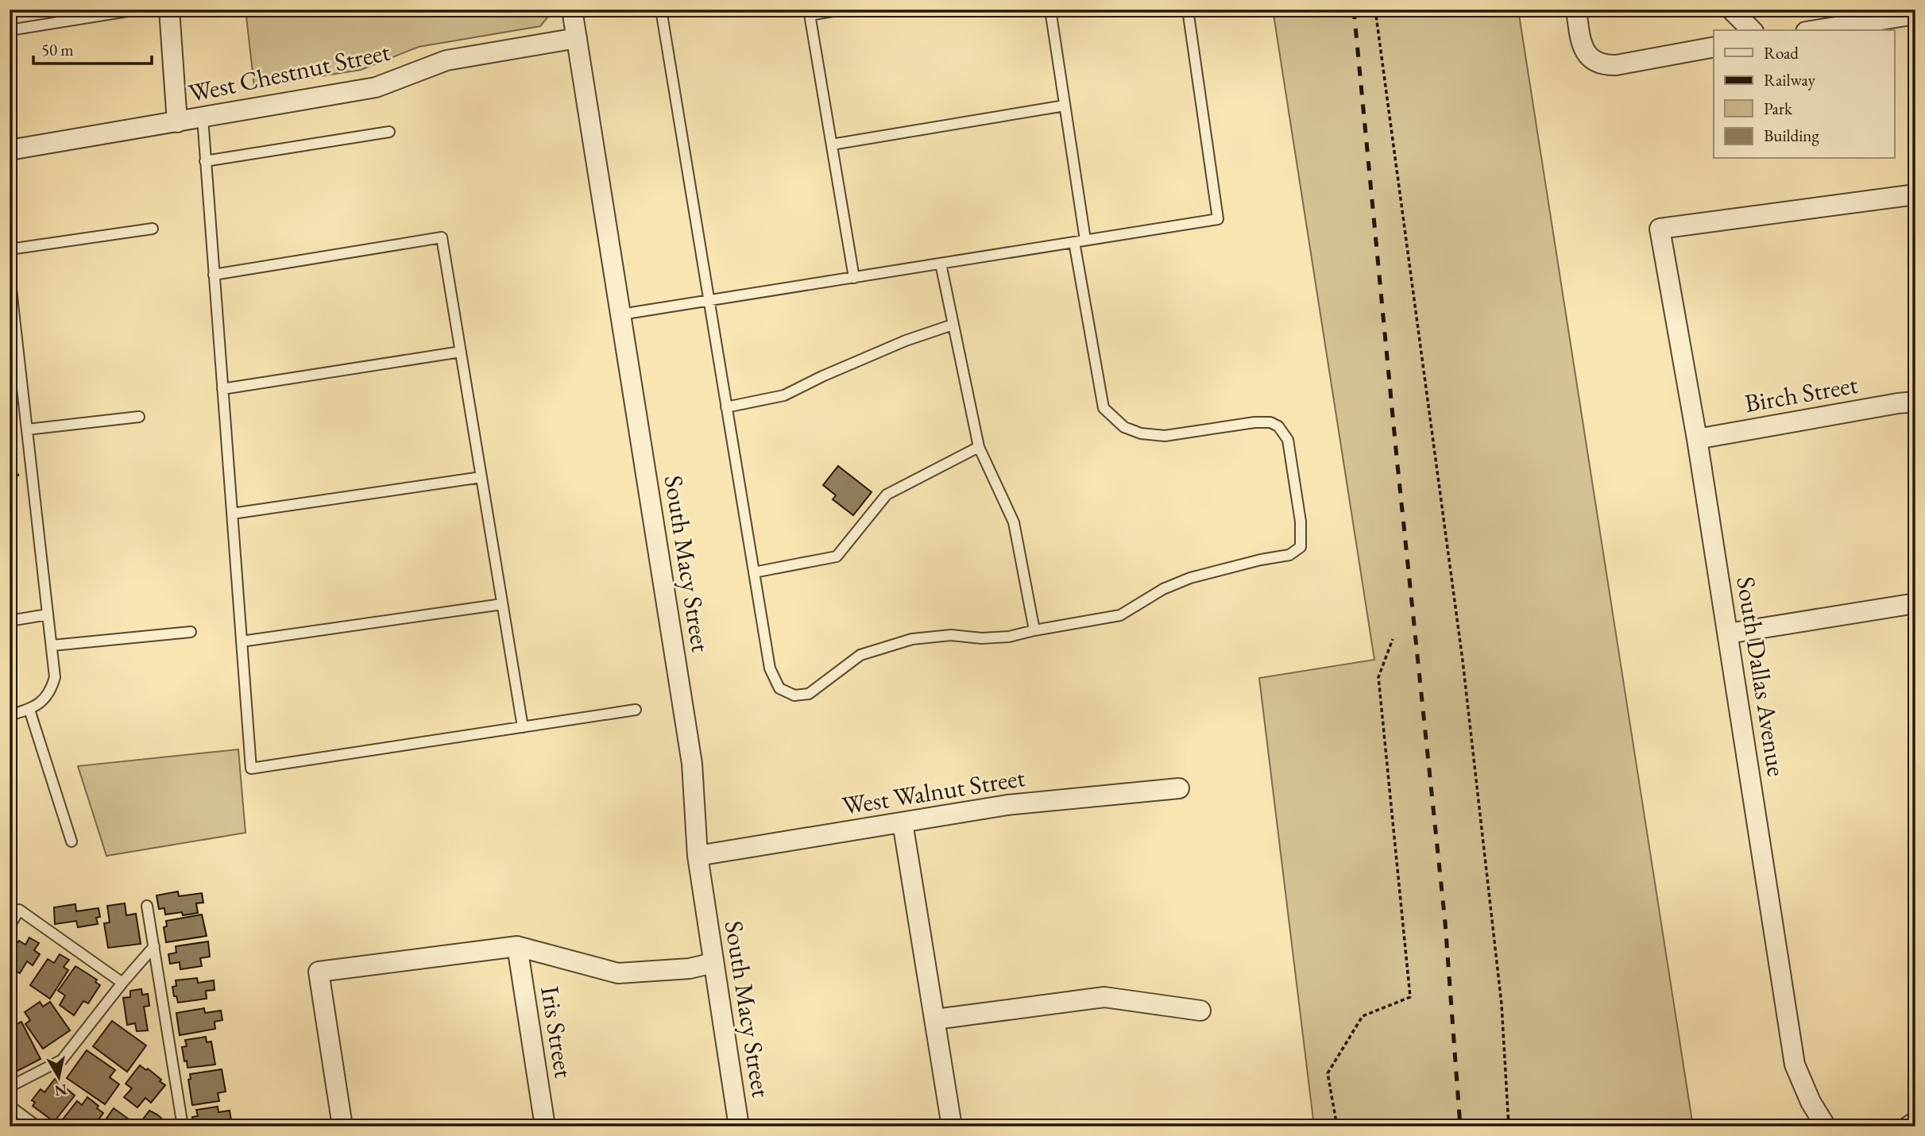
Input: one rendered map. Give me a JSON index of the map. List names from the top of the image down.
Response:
{
  "streets": {
    "street": [
      "West Chestnut Street",
      "Birch Street",
      "South Macy Street",
      "South Dallas Avenue",
      "West Walnut Street",
      "Iris Street"
    ]
  },
  "crossings": [
    ["West Chestnut Street", "South Macy Street"],
    ["Birch Street", "South Dallas Avenue"],
    ["South Macy Street", "West Walnut Street"]
  ],
  "legend": [
    "Road",
    "Railway",
    "Park",
    "Building"
  ],
  "scale_bar": "50 m",
  "north": "bottom"
}
